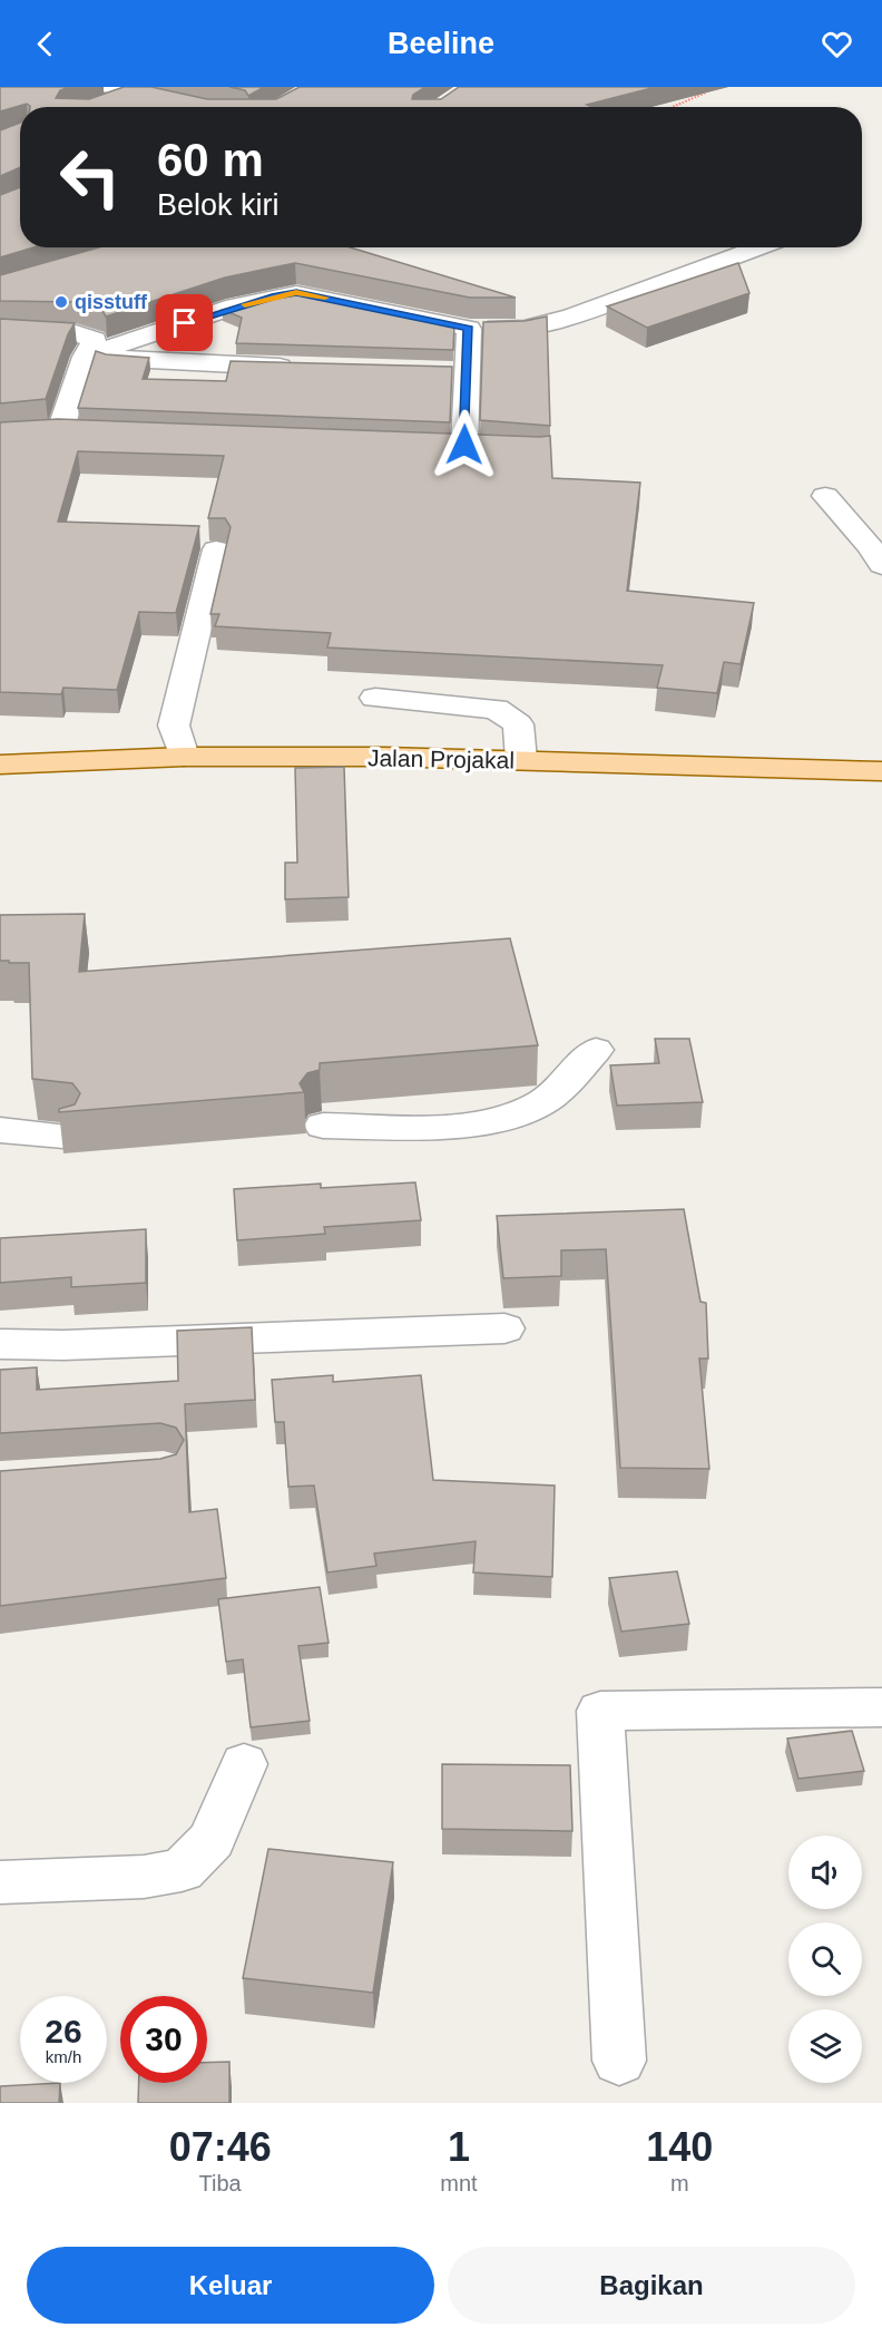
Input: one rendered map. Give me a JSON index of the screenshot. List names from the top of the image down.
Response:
{
  "streets": {
    "main road": ["Jalan Projakal"]
  },
  "places": ["qisstuff"],
  "page": {
    "header": "Beeline",
    "turn": ["60 m", "Belok kiri"],
    "speed": "26 km/h",
    "limit": "30",
    "eta": [
      "07:46",
      "Tiba",
      "1",
      "mnt",
      "140",
      "m"
    ],
    "buttons": ["Keluar", "Bagikan"]
  }
}
